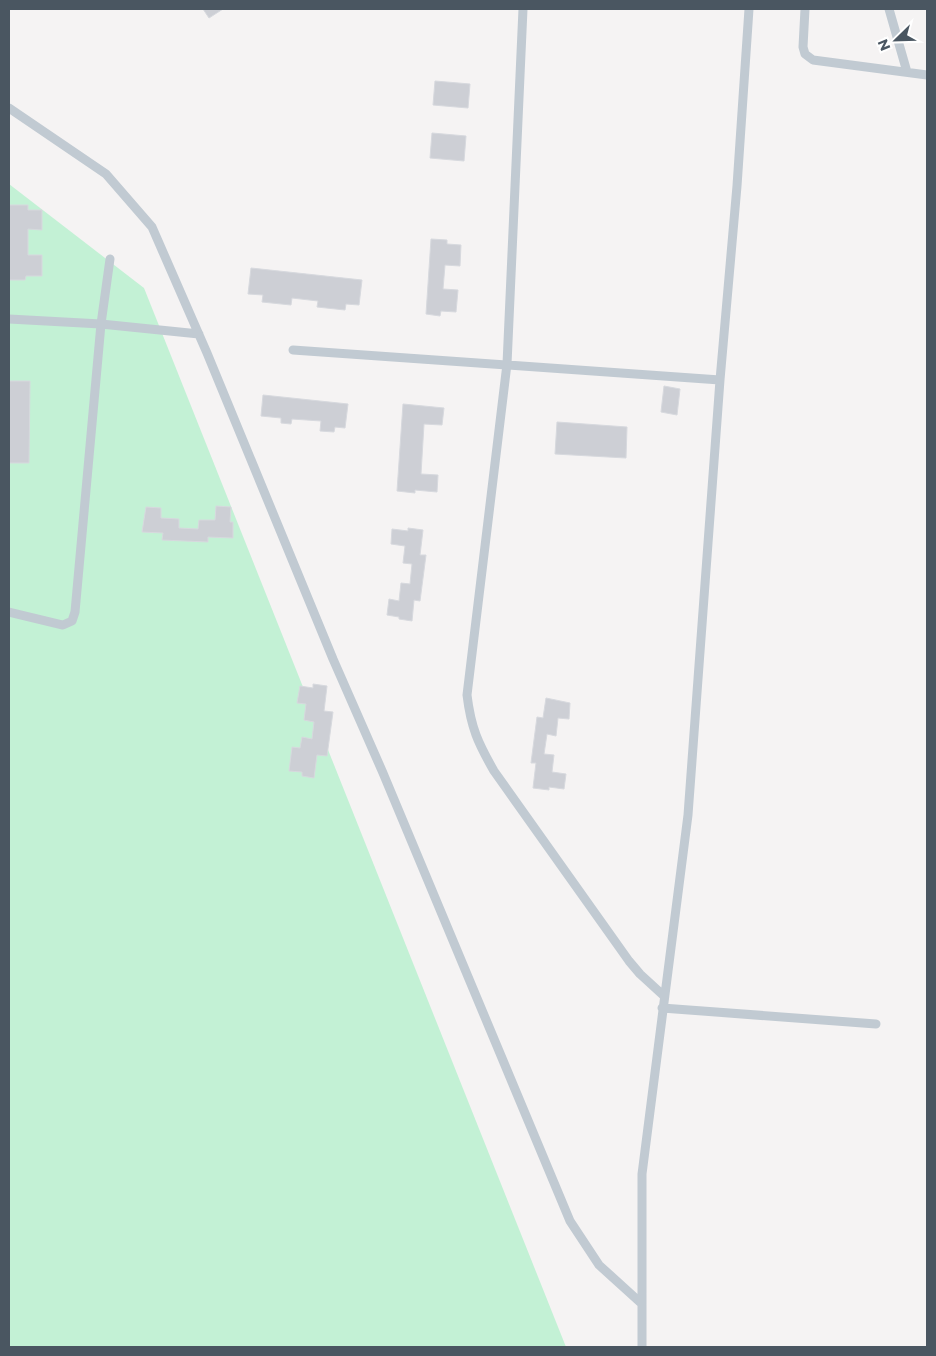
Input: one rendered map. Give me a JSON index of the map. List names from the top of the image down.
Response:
{
  "north": "bottom left"
}
